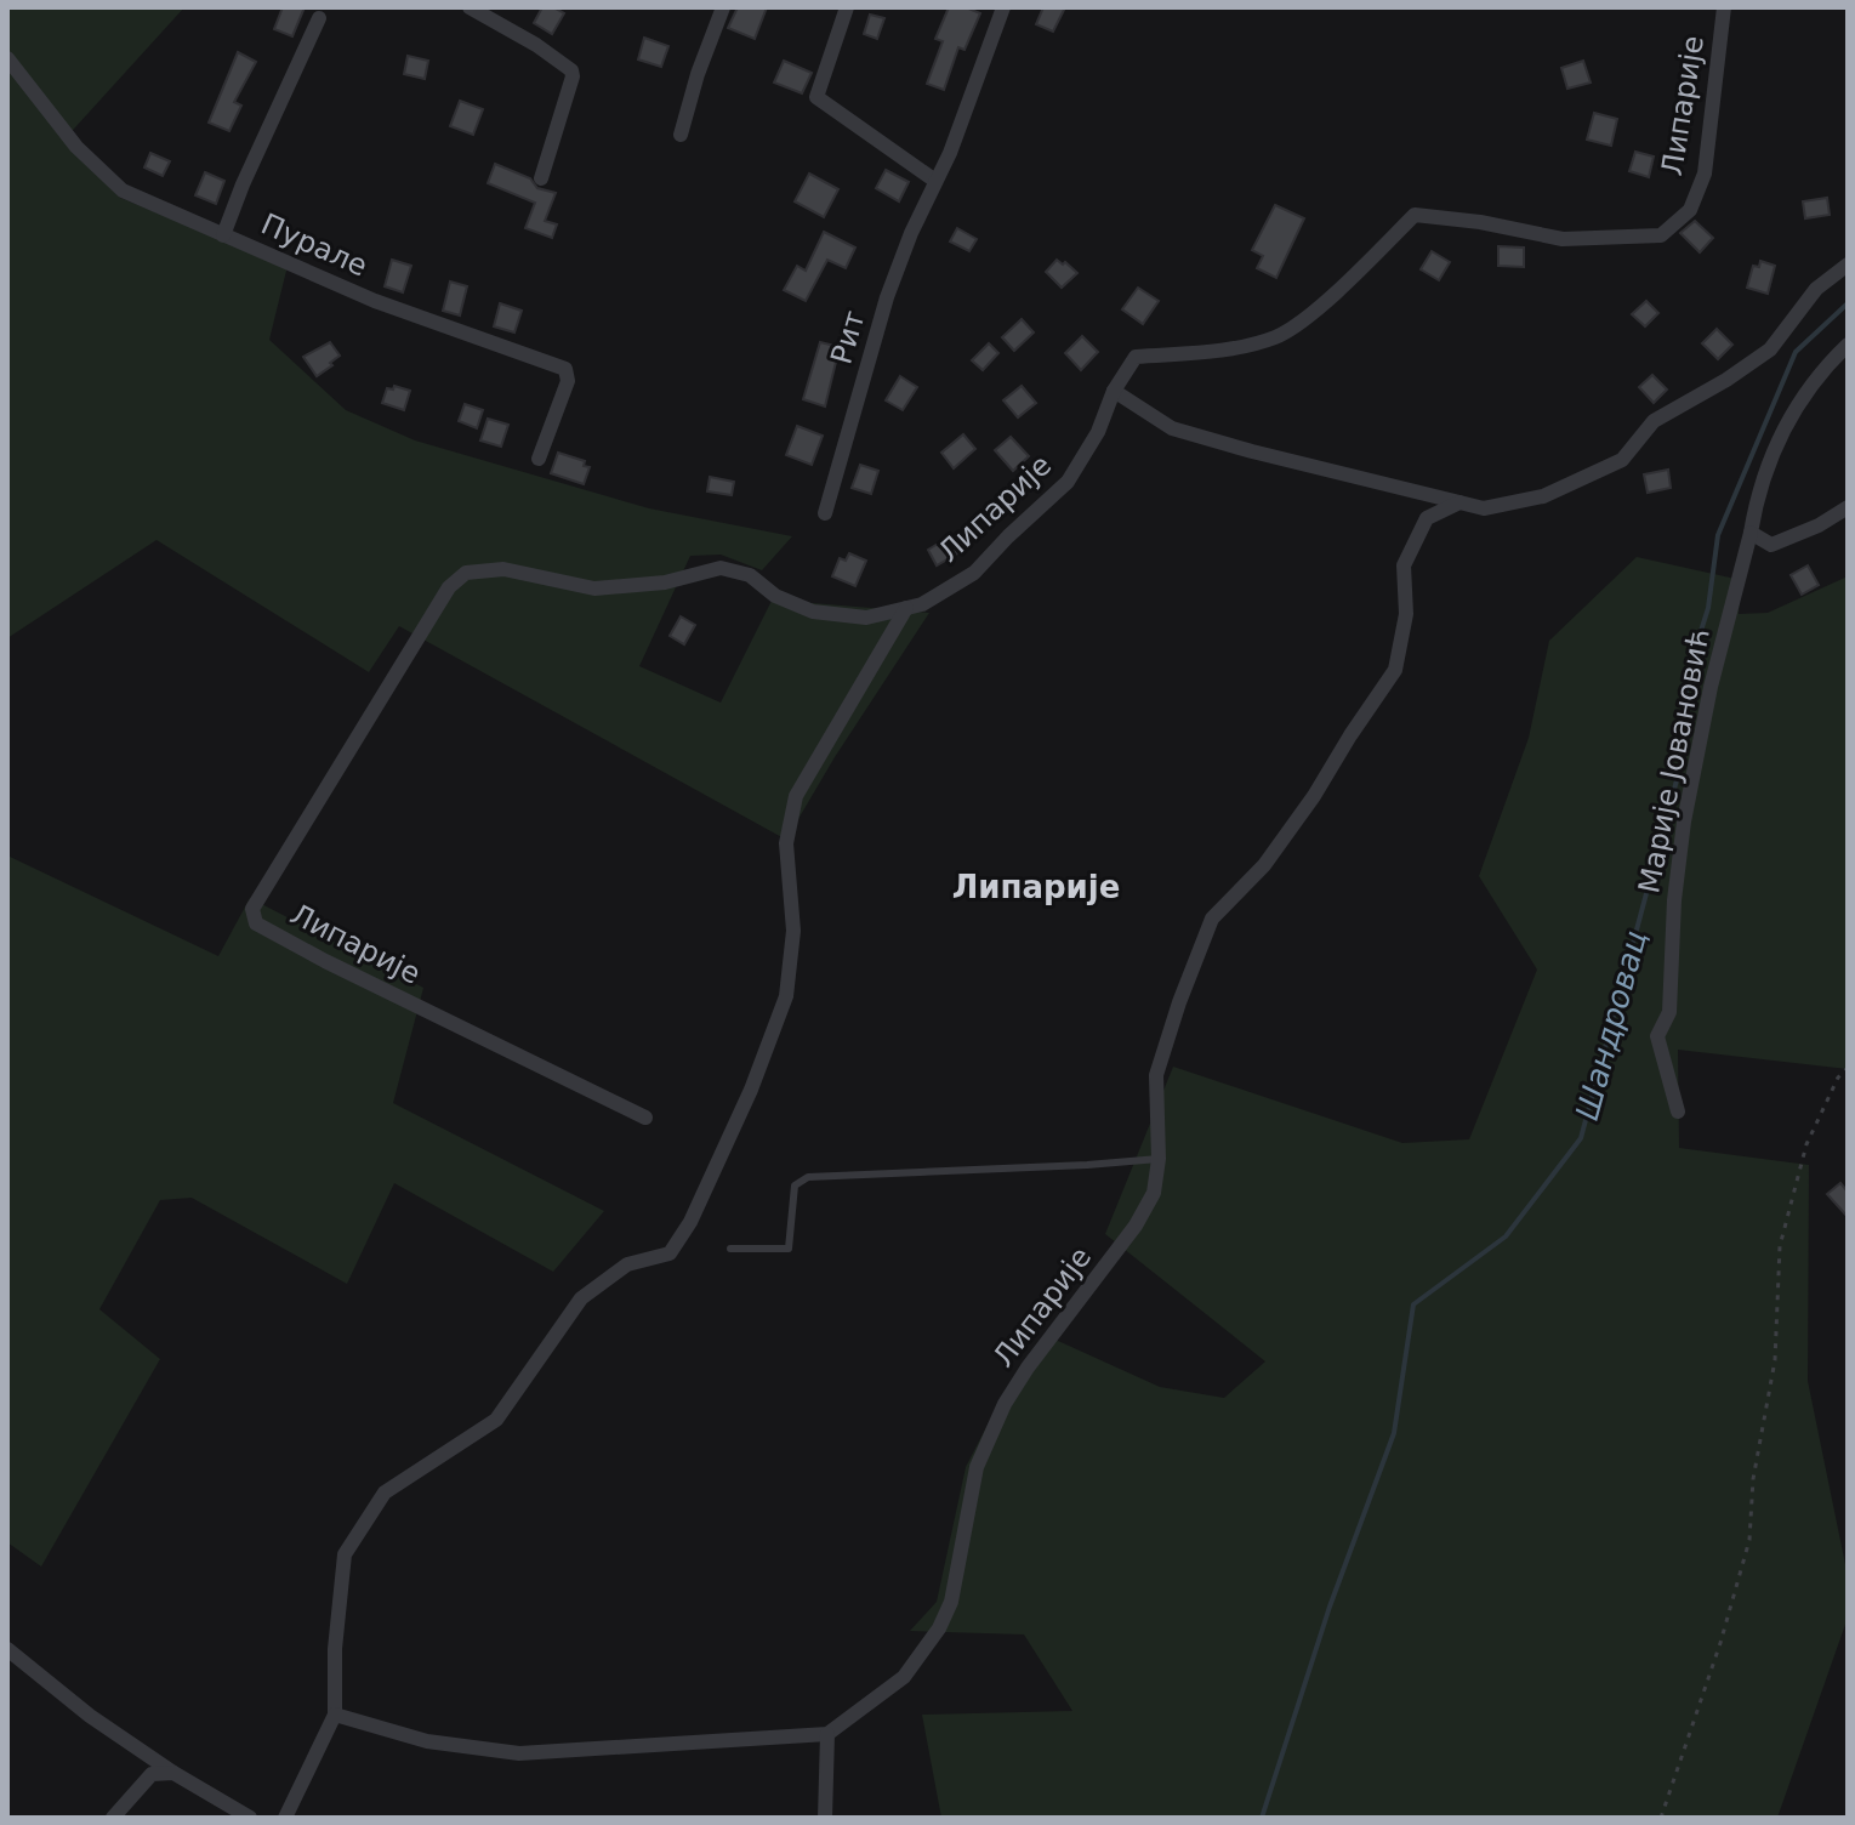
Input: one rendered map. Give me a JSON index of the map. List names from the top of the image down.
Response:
{
  "streets": {
    "street": [
      "Липарије",
      "Пурале",
      "Рит",
      "Марије Јовановић"
    ]
  },
  "districts": ["Липарије"],
  "water": ["Шандровац"]
}
